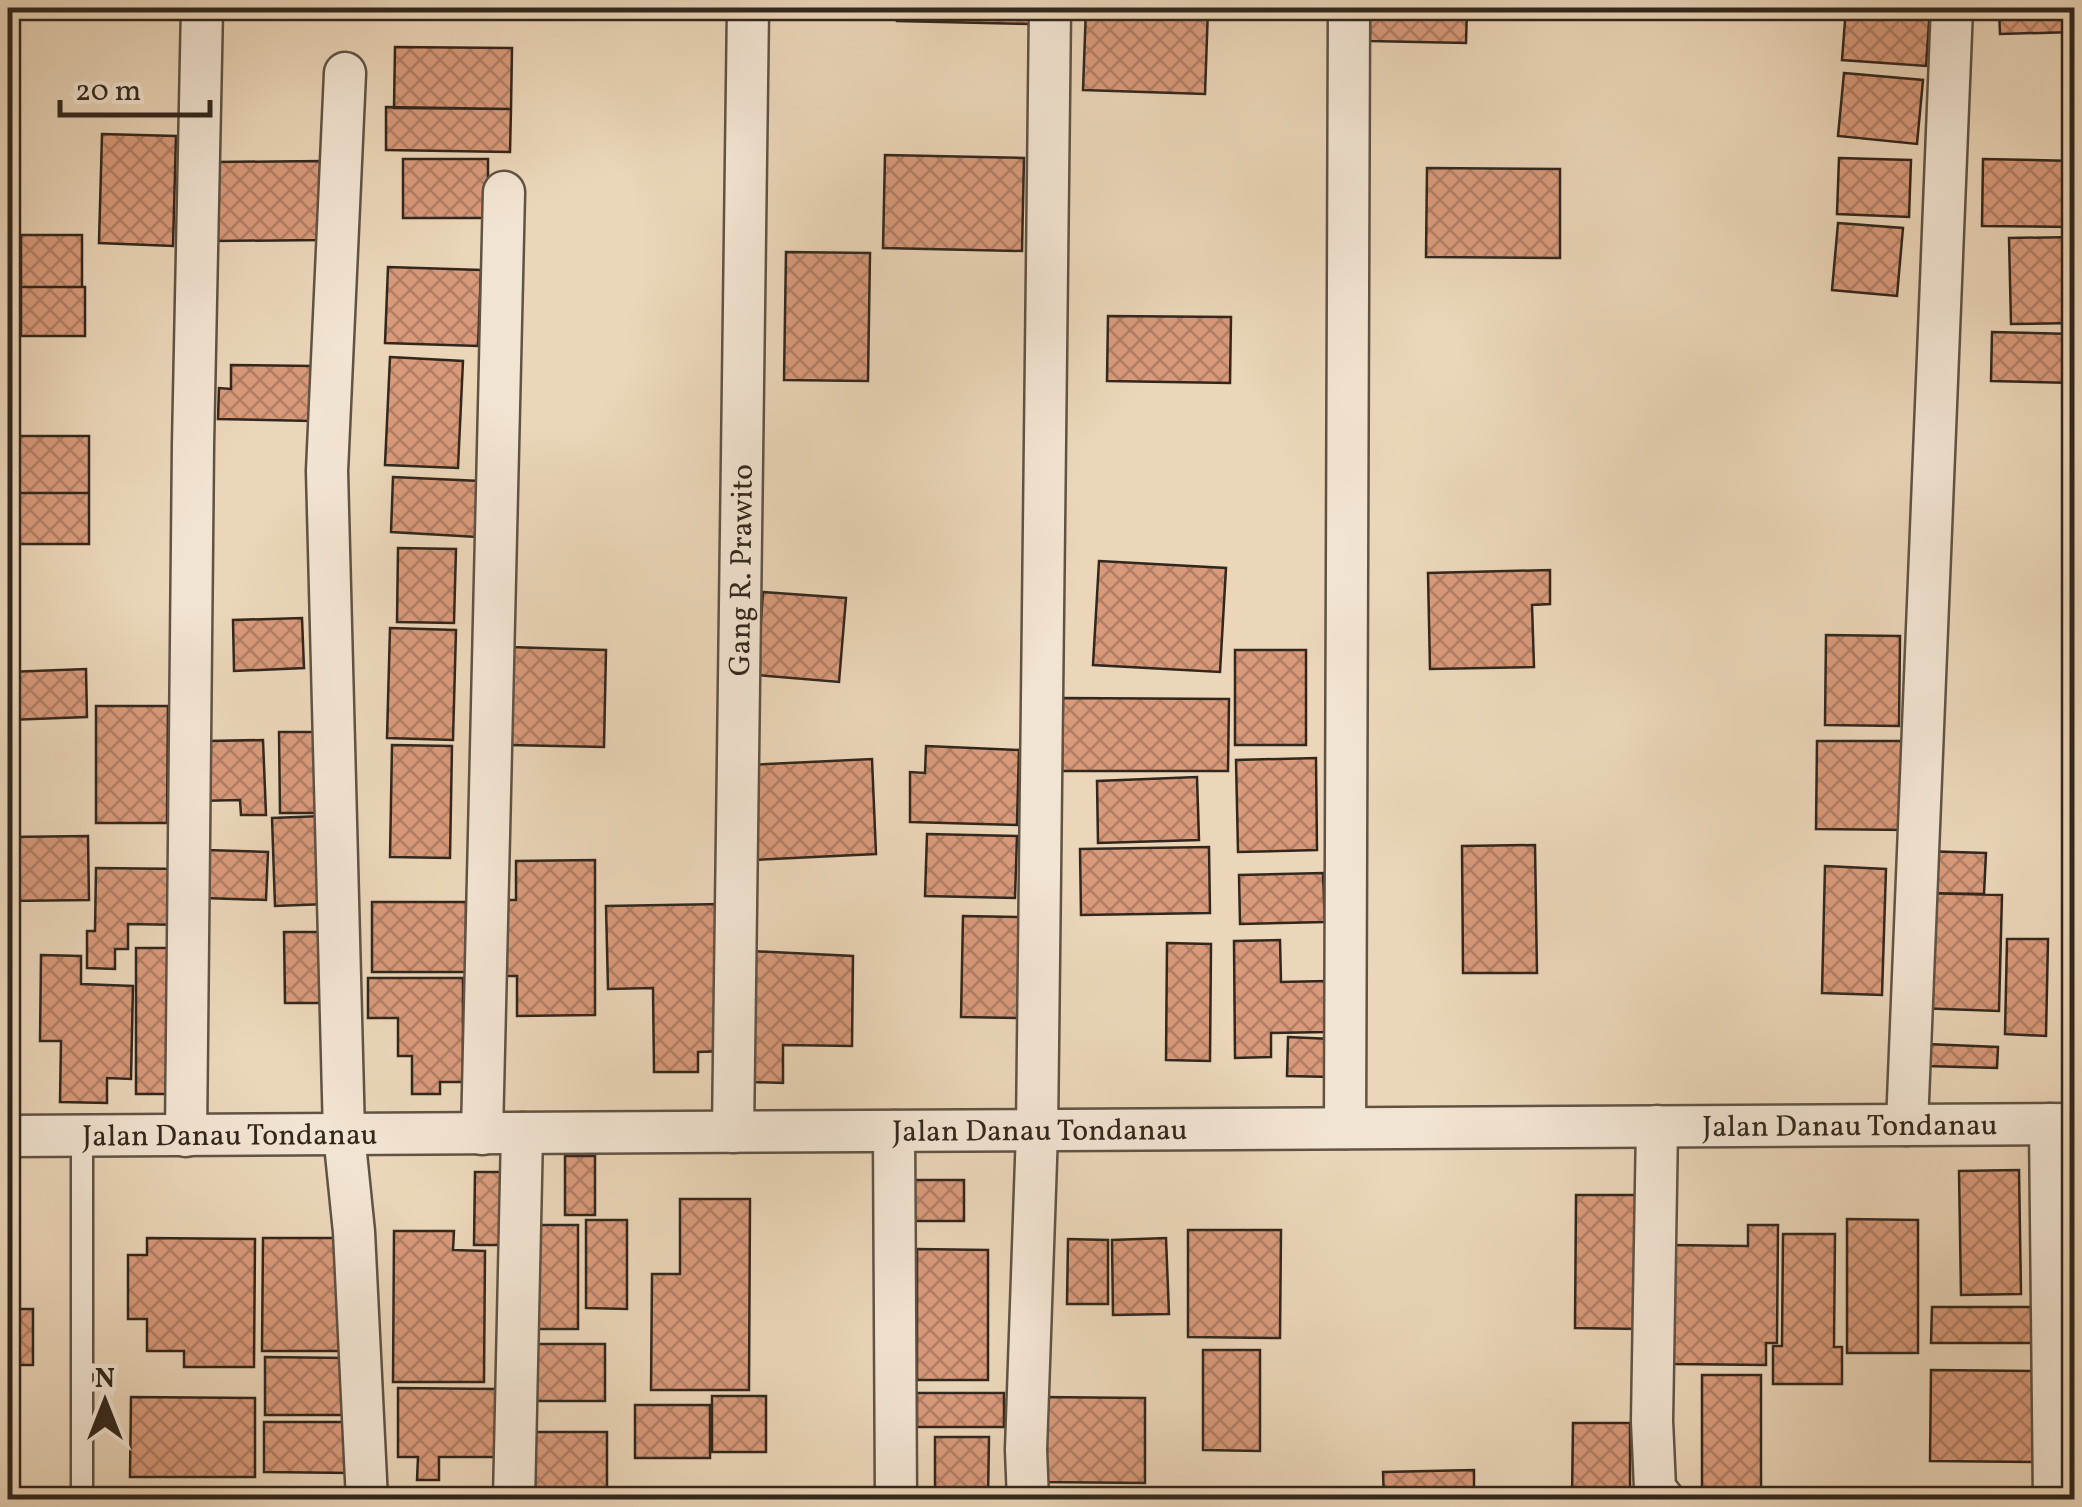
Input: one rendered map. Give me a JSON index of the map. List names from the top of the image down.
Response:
{
  "streets": {
    "street": ["Gang R. Prawito", "Jalan Danau Tondanau"]
  },
  "crossings": [
    ["Gang R. Prawito", "Jalan Danau Tondanau"]
  ],
  "scale_bar": "20 m",
  "north": "top"
}
